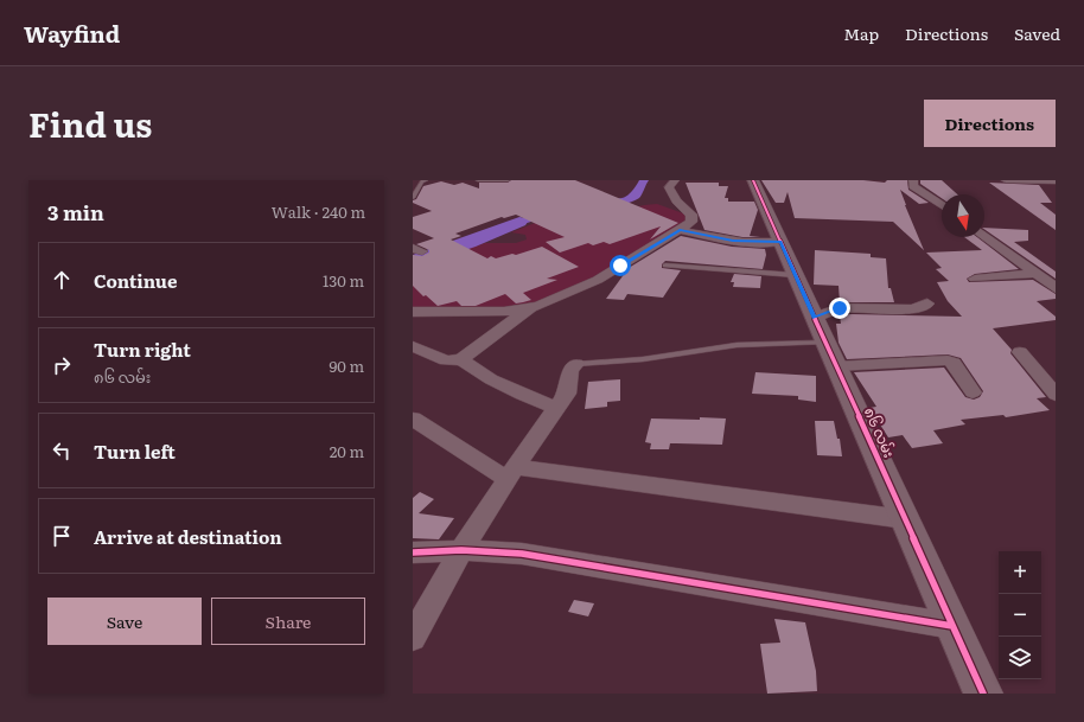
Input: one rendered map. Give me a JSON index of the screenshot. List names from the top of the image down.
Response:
{
  "streets": {
    "street": ["၈၆ လမ်း"]
  },
  "north": "bottom",
  "page": {
    "header": "Wayfind",
    "nav": ["Map", "Directions", "Saved"],
    "title": "Find us",
    "buttons": [
      "Directions",
      ["Save", "Share"]
    ],
    "heading": ["3 min", "Walk · 240 m"],
    "list": [
      ["Continue", "130 m"],
      ["Turn right", "၈၆ လမ်း", "90 m"],
      ["Turn left", "20 m"],
      "Arrive at destination"
    ],
    "map_buttons": ["+", "−"]
  }
}
